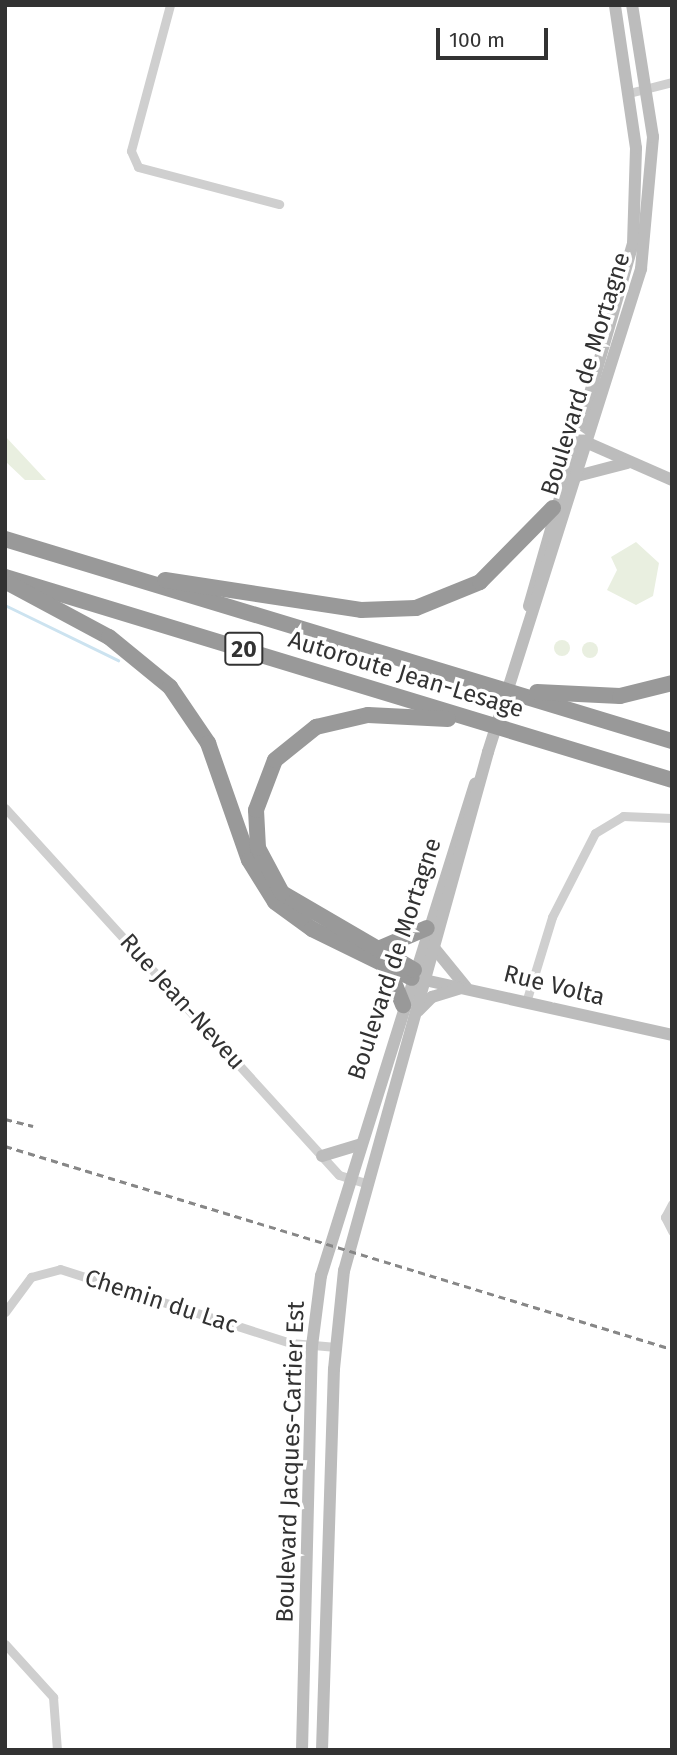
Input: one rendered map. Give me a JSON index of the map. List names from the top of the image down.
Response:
{
  "streets": {
    "highway": ["20", "Autoroute Jean-Lesage"],
    "main road": ["Boulevard de Mortagne", "Rue Volta", "Boulevard Jacques-Cartier Est"],
    "street": ["Rue Jean-Neveu", "Chemin du Lac"]
  },
  "crossings": [
    ["Boulevard de Mortagne", "Rue Volta"],
    ["Boulevard de Mortagne", "Rue Jean-Neveu"],
    ["Boulevard de Mortagne", "Boulevard Jacques-Cartier Est"],
    ["Rue Jean-Neveu", "Boulevard Jacques-Cartier Est"],
    ["Chemin du Lac", "Boulevard Jacques-Cartier Est"]
  ],
  "scale_bar": "100 m"
}
